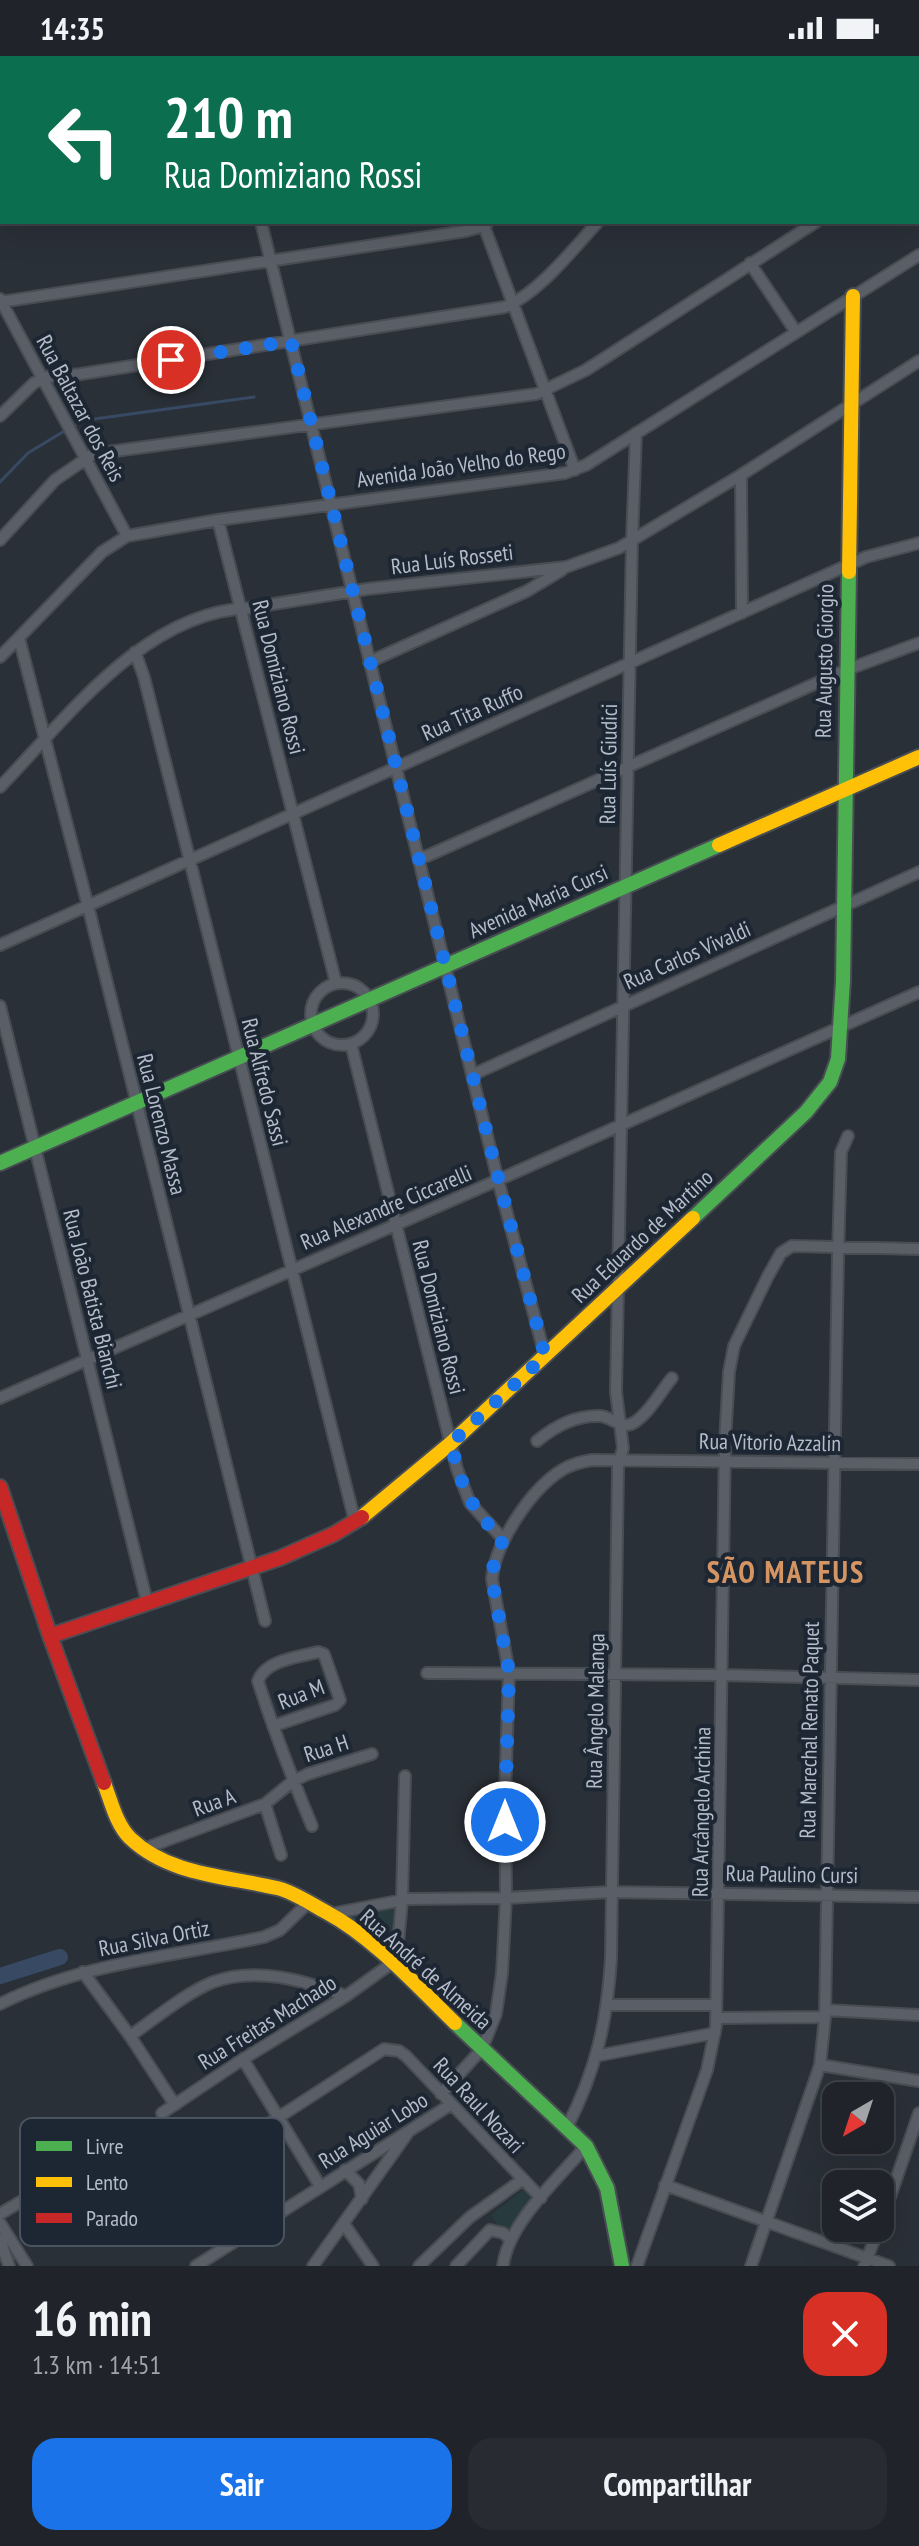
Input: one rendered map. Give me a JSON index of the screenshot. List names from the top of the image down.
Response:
{
  "streets": {
    "street": [
      "Rua Baltazar dos Reis",
      "Avenida João Velho do Rego",
      "Rua Luís Rosseti",
      "Rua Augusto Giorgio",
      "Rua Domiziano Rossi",
      "Rua Tita Ruffo",
      "Rua Luís Giudici",
      "Avenida Maria Cursi",
      "Rua Carlos Vivaldi",
      "Rua Alfredo Sassi",
      "Rua Lorenzo Massa",
      "Rua Alexandre Ciccarelli",
      "Rua Eduardo de Martino",
      "Rua João Batista Bianchi",
      "Rua Vitorio Azzalin",
      "Rua M",
      "Rua Ângelo Malanga",
      "Rua Marechal Renato Paquet",
      "Rua H",
      "Rua A",
      "Rua Arcângelo Archina",
      "Rua Paulino Cursi",
      "Rua Silva Ortiz",
      "Rua André de Almeida",
      "Rua Freitas Machado",
      "Rua Raul Nozari",
      "Rua Aguiar Lobo"
    ]
  },
  "crossings": [
    ["Rua Baltazar dos Reis", "Avenida João Velho do Rego"],
    ["Avenida João Velho do Rego", "Rua Augusto Giorgio"],
    ["Avenida João Velho do Rego", "Rua Domiziano Rossi"],
    ["Avenida João Velho do Rego", "Rua Luís Giudici"],
    ["Avenida João Velho do Rego", "Rua Lorenzo Massa"],
    ["Rua Luís Rosseti", "Rua Augusto Giorgio"],
    ["Rua Luís Rosseti", "Rua Domiziano Rossi"],
    ["Rua Luís Rosseti", "Rua Luís Giudici"],
    ["Rua Luís Rosseti", "Rua Alfredo Sassi"],
    ["Rua Luís Rosseti", "Rua Lorenzo Massa"],
    ["Rua Augusto Giorgio", "Rua Tita Ruffo"],
    ["Rua Augusto Giorgio", "Avenida Maria Cursi"],
    ["Rua Augusto Giorgio", "Rua Carlos Vivaldi"],
    ["Rua Augusto Giorgio", "Rua Alexandre Ciccarelli"],
    ["Rua Augusto Giorgio", "Rua Eduardo de Martino"],
    ["Rua Domiziano Rossi", "Rua Tita Ruffo"],
    ["Rua Domiziano Rossi", "Rua Alexandre Ciccarelli"],
    ["Rua Domiziano Rossi", "Rua Eduardo de Martino"],
    ["Rua Domiziano Rossi", "Rua Vitorio Azzalin"],
    ["Rua Tita Ruffo", "Rua Luís Giudici"],
    ["Rua Tita Ruffo", "Rua Alfredo Sassi"],
    ["Rua Tita Ruffo", "Rua Lorenzo Massa"],
    ["Rua Luís Giudici", "Avenida Maria Cursi"],
    ["Rua Luís Giudici", "Rua Carlos Vivaldi"],
    ["Rua Luís Giudici", "Rua Alexandre Ciccarelli"],
    ["Rua Luís Giudici", "Rua Eduardo de Martino"],
    ["Rua Luís Giudici", "Rua Ângelo Malanga"],
    ["Avenida Maria Cursi", "Rua Alfredo Sassi"],
    ["Avenida Maria Cursi", "Rua Lorenzo Massa"],
    ["Avenida Maria Cursi", "Rua João Batista Bianchi"],
    ["Rua Alfredo Sassi", "Rua Alexandre Ciccarelli"],
    ["Rua Alfredo Sassi", "Rua Eduardo de Martino"],
    ["Rua Lorenzo Massa", "Rua Alexandre Ciccarelli"],
    ["Rua Lorenzo Massa", "Rua Eduardo de Martino"],
    ["Rua Alexandre Ciccarelli", "Rua Eduardo de Martino"],
    ["Rua Alexandre Ciccarelli", "Rua João Batista Bianchi"],
    ["Rua Eduardo de Martino", "Rua João Batista Bianchi"],
    ["Rua Eduardo de Martino", "Rua Ângelo Malanga"],
    ["Rua Eduardo de Martino", "Rua André de Almeida"],
    ["Rua Vitorio Azzalin", "Rua Ângelo Malanga"],
    ["Rua Vitorio Azzalin", "Rua Marechal Renato Paquet"],
    ["Rua Vitorio Azzalin", "Rua Arcângelo Archina"],
    ["Rua Ângelo Malanga", "Rua Paulino Cursi"],
    ["Rua Ângelo Malanga", "Rua André de Almeida"],
    ["Rua Marechal Renato Paquet", "Rua Arcângelo Archina"],
    ["Rua Marechal Renato Paquet", "Rua Paulino Cursi"],
    ["Rua H", "Rua A"],
    ["Rua A", "Rua André de Almeida"],
    ["Rua Arcângelo Archina", "Rua Paulino Cursi"],
    ["Rua Paulino Cursi", "Rua André de Almeida"],
    ["Rua Silva Ortiz", "Rua André de Almeida"],
    ["Rua André de Almeida", "Rua Freitas Machado"],
    ["Rua Raul Nozari", "Rua Aguiar Lobo"]
  ],
  "districts": ["SÃO MATEUS"],
  "legend": ["Livre", "Lento", "Parado"],
  "north": "bottom left",
  "page": {
    "status": "14:35",
    "turn": ["210 m", "Rua Domiziano Rossi"],
    "heading": ["16 min", "1.3 km · 14:51"],
    "buttons": ["Sair", "Compartilhar"]
  }
}
